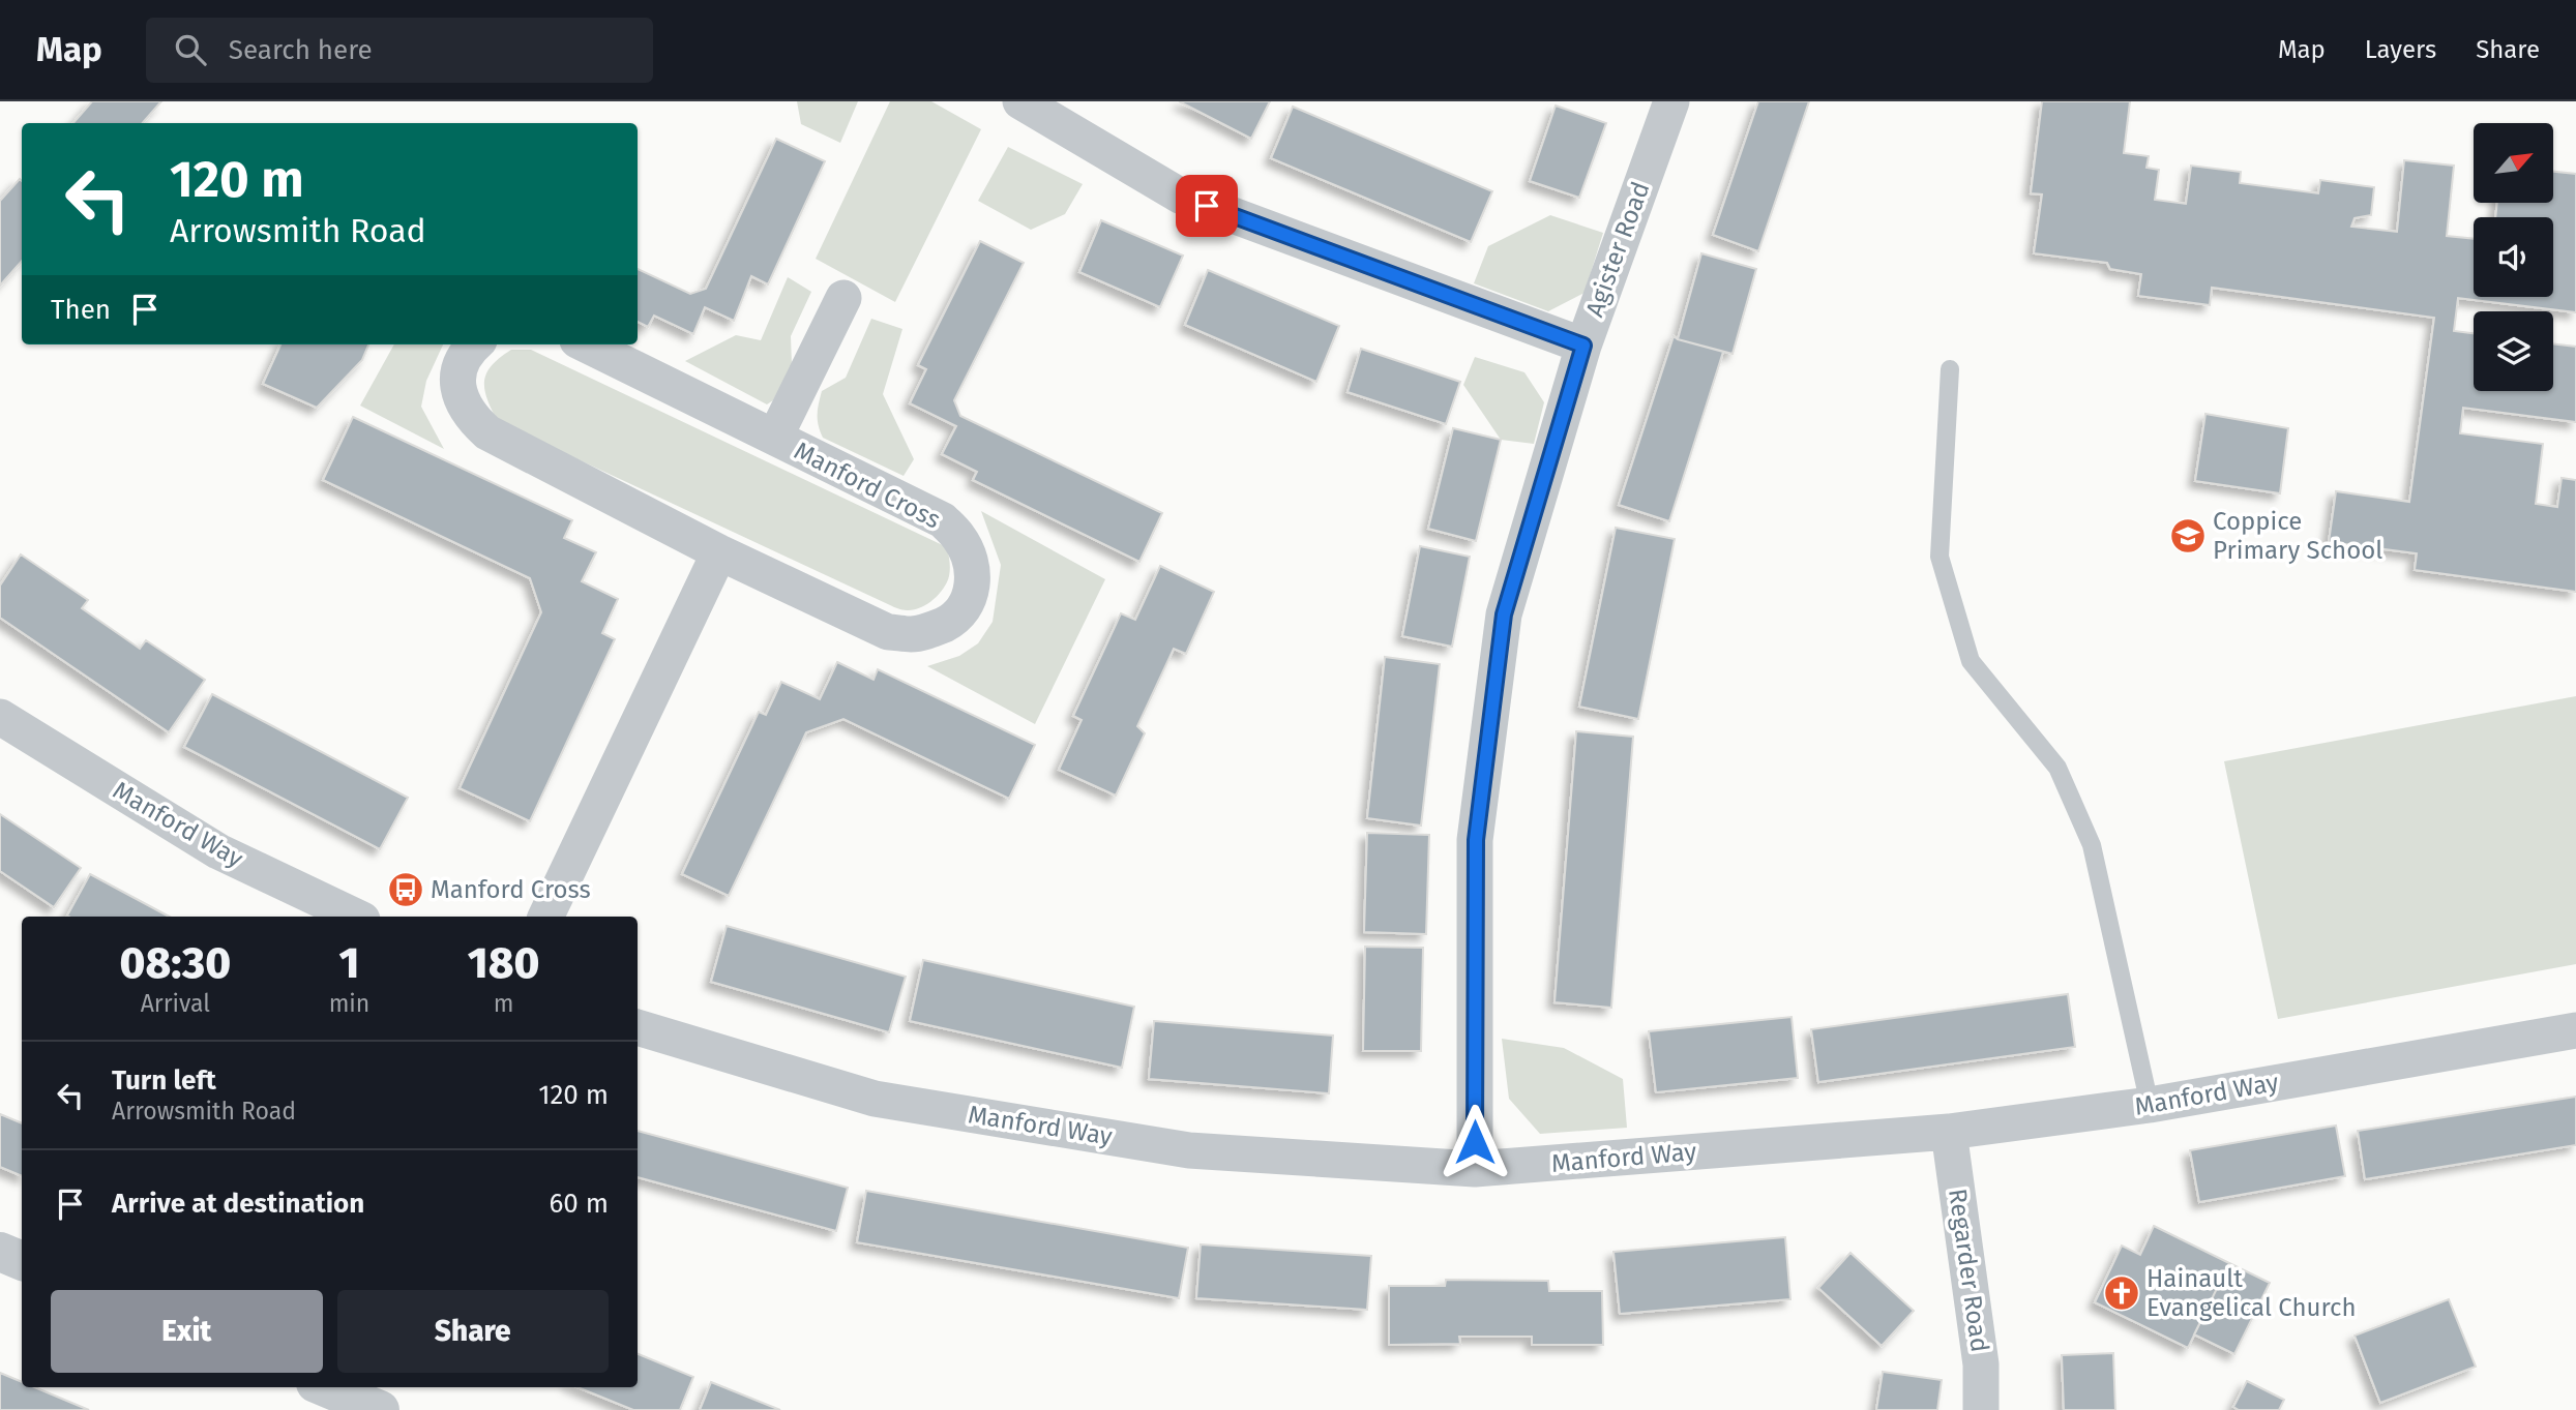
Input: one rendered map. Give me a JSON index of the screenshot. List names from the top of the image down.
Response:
{
  "streets": {
    "street": [
      "Agister Road",
      "Manford Cross",
      "Manford Way",
      "Regarder Road"
    ]
  },
  "crossings": [
    ["Agister Road", "Manford Way"],
    ["Manford Way", "Regarder Road"]
  ],
  "places": {
    "school or university": ["Coppice Primary School"],
    "bus stop": ["Manford Cross"],
    "church": ["Hainault Evangelical Church"]
  },
  "north": "top right",
  "page": {
    "header": "Map",
    "search": "Search here",
    "nav": ["Map", "Layers", "Share"],
    "turn": ["120 m", "Arrowsmith Road"],
    "then": "Then",
    "eta": [
      "08:30",
      "Arrival",
      "1",
      "min",
      "180",
      "m"
    ],
    "list": [
      {
        "name": "Turn left",
        "note": "Arrowsmith Road",
        "value": "120 m"
      },
      {
        "name": "Arrive at destination",
        "value": "60 m"
      }
    ],
    "buttons": ["Exit", "Share"]
  }
}
